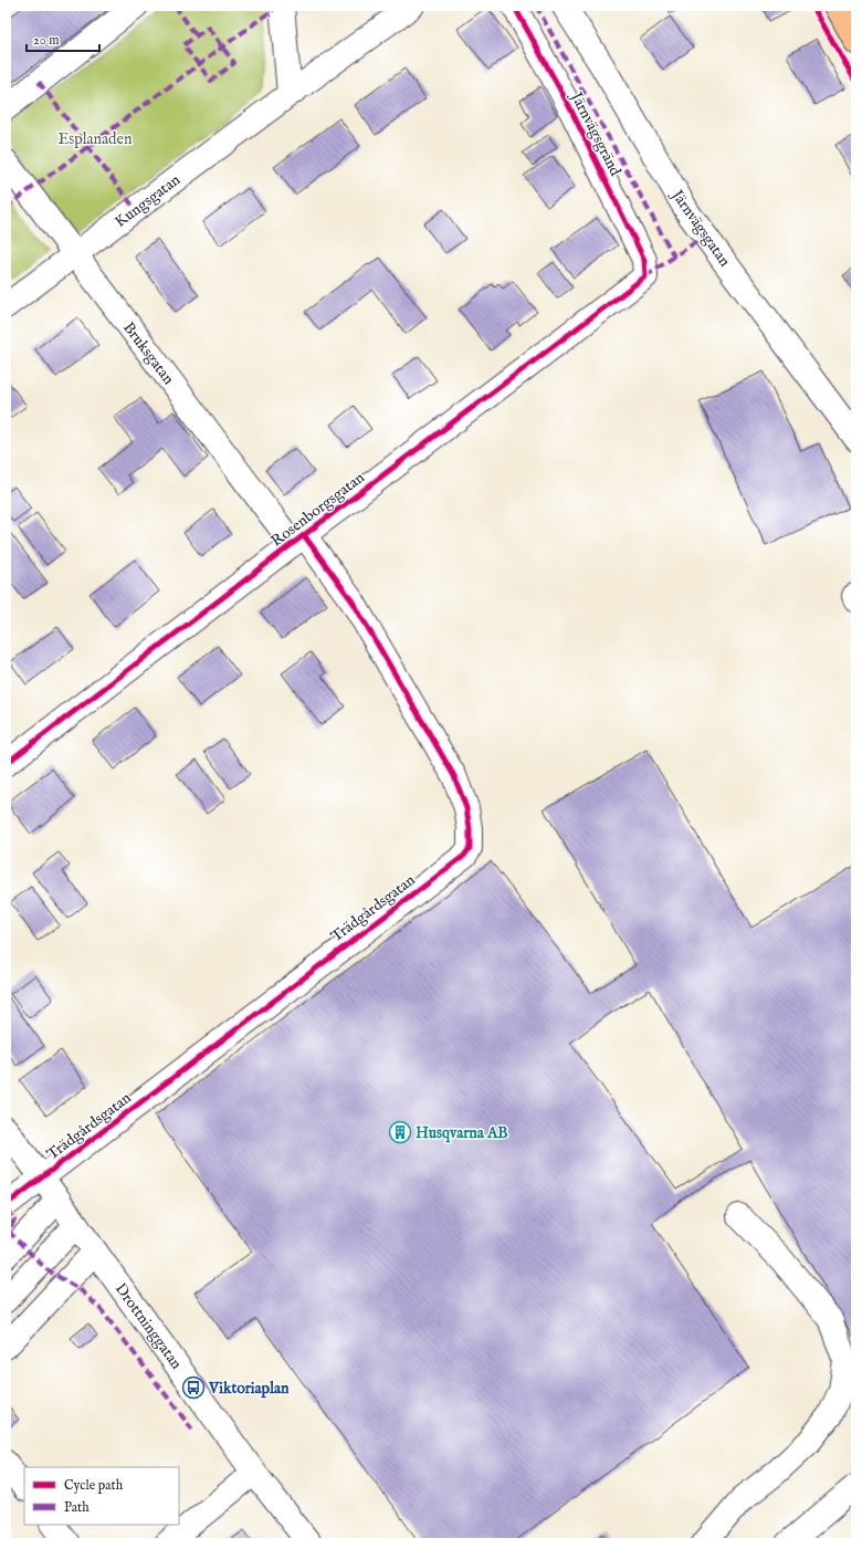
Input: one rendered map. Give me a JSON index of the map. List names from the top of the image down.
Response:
{
  "streets": {
    "street": [
      "Järnvägsgränd",
      "Kungsgatan",
      "Järnvägsgatan",
      "Bruksgatan",
      "Rosenborgsgatan",
      "Trädgårdsgatan",
      "Drottninggatan"
    ]
  },
  "crossings": [
    ["Järnvägsgränd", "Rosenborgsgatan"],
    ["Kungsgatan", "Bruksgatan"],
    ["Bruksgatan", "Rosenborgsgatan"],
    ["Bruksgatan", "Trädgårdsgatan"],
    ["Rosenborgsgatan", "Trädgårdsgatan"],
    ["Trädgårdsgatan", "Drottninggatan"]
  ],
  "parks": ["Esplanaden"],
  "places": {
    "building": ["Husqvarna AB"],
    "bus stop": ["Viktoriaplan"]
  },
  "legend": ["Cycle path", "Path"],
  "scale_bar": "20 m"
}
